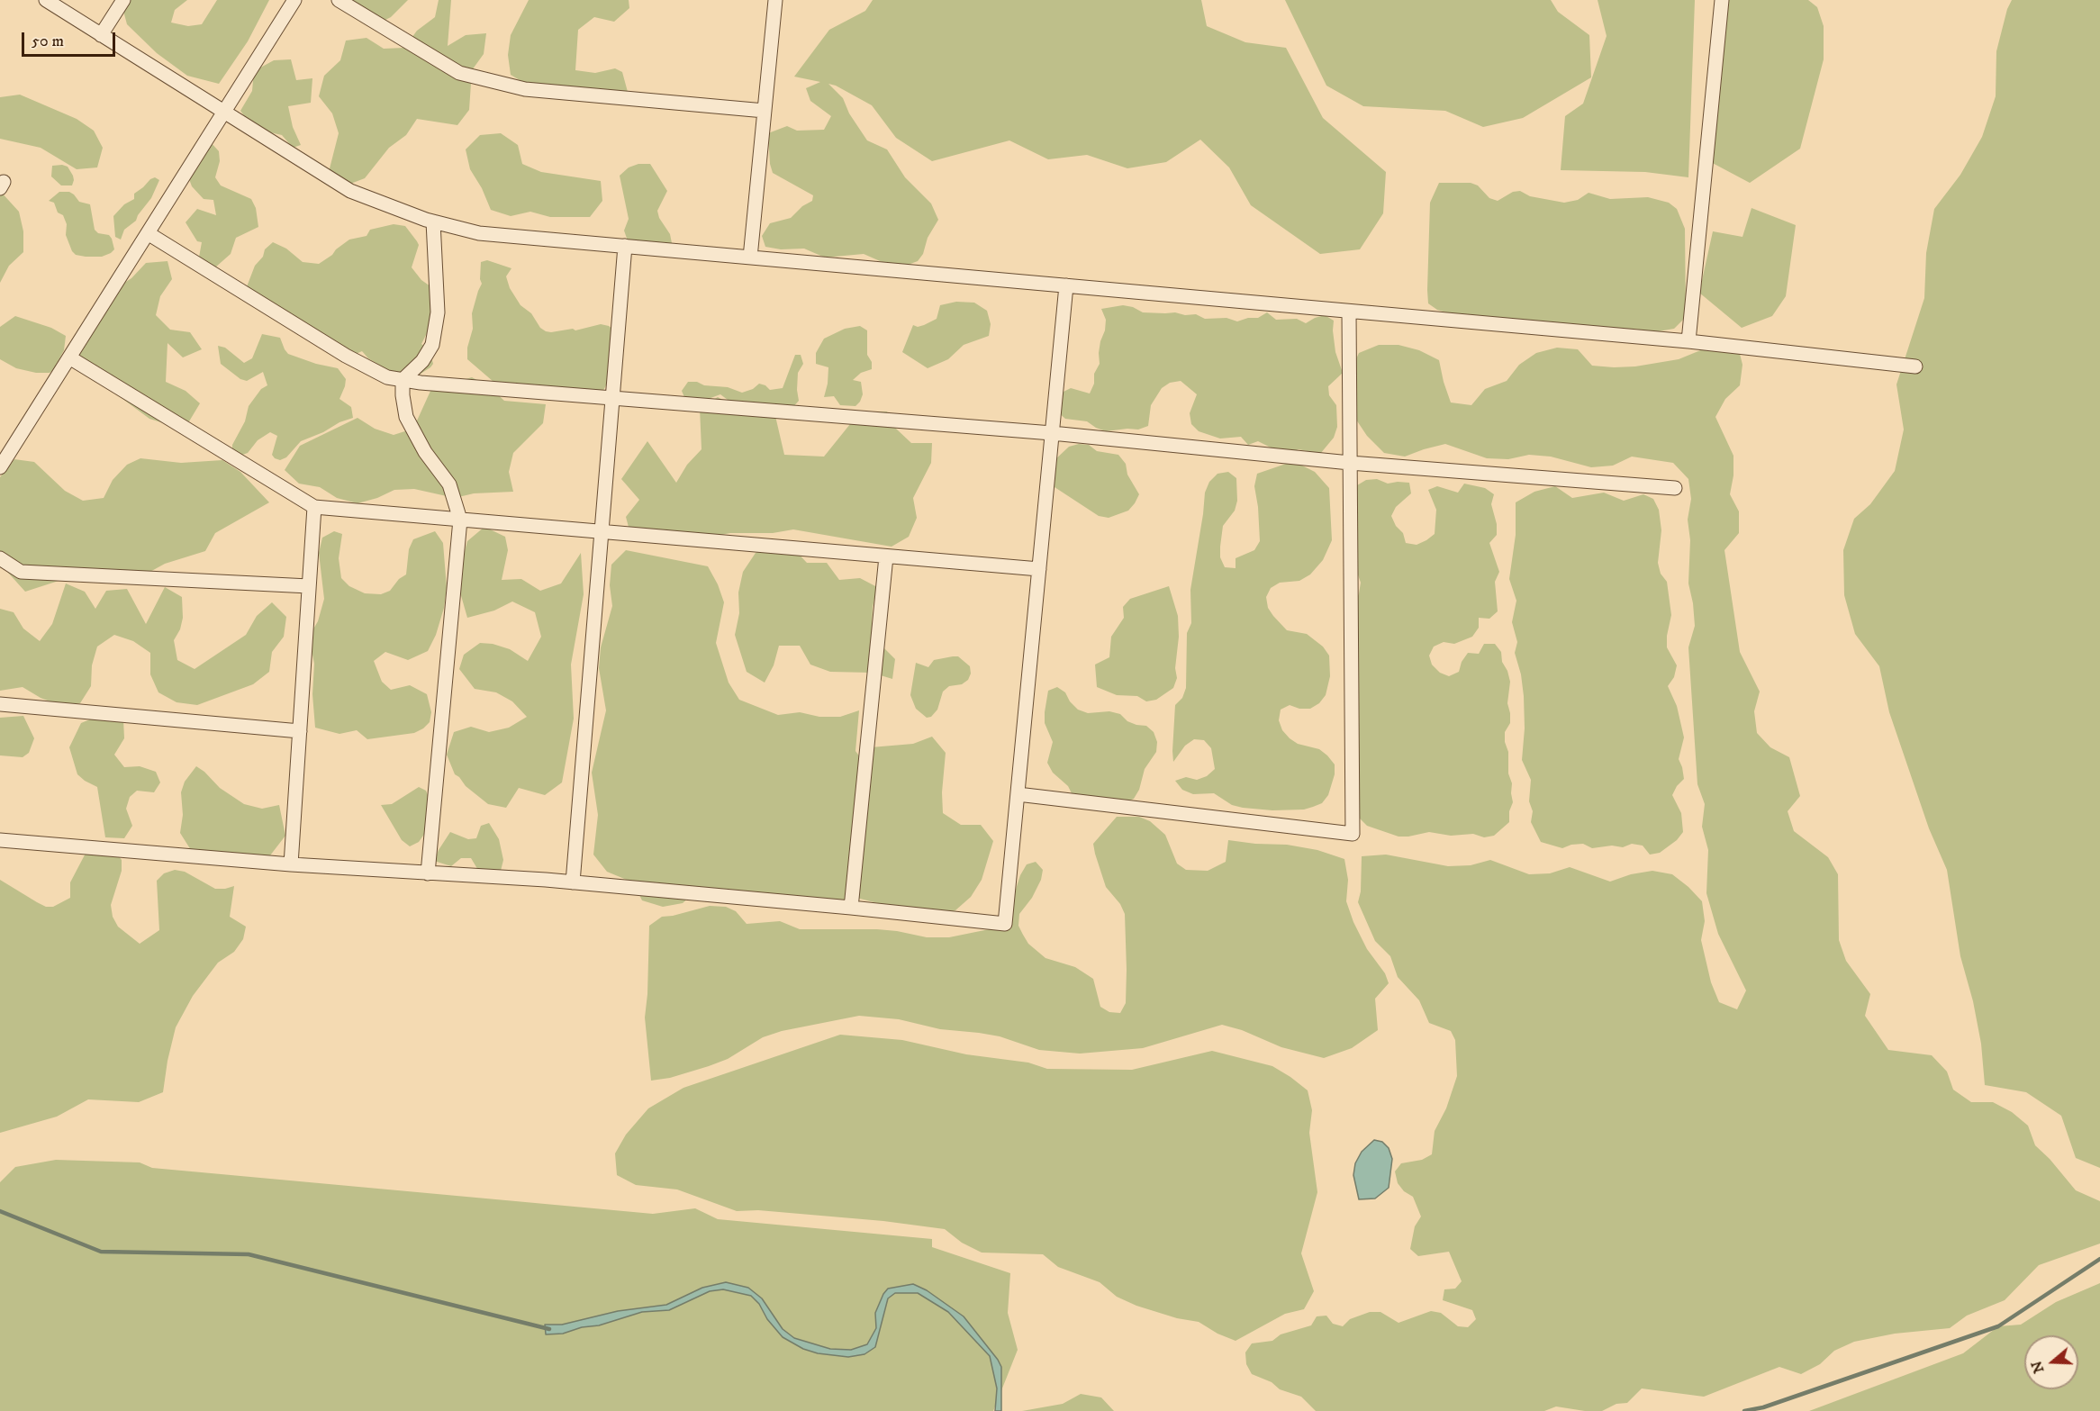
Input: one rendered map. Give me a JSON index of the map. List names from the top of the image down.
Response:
{
  "scale_bar": "50 m",
  "north": "left"
}
